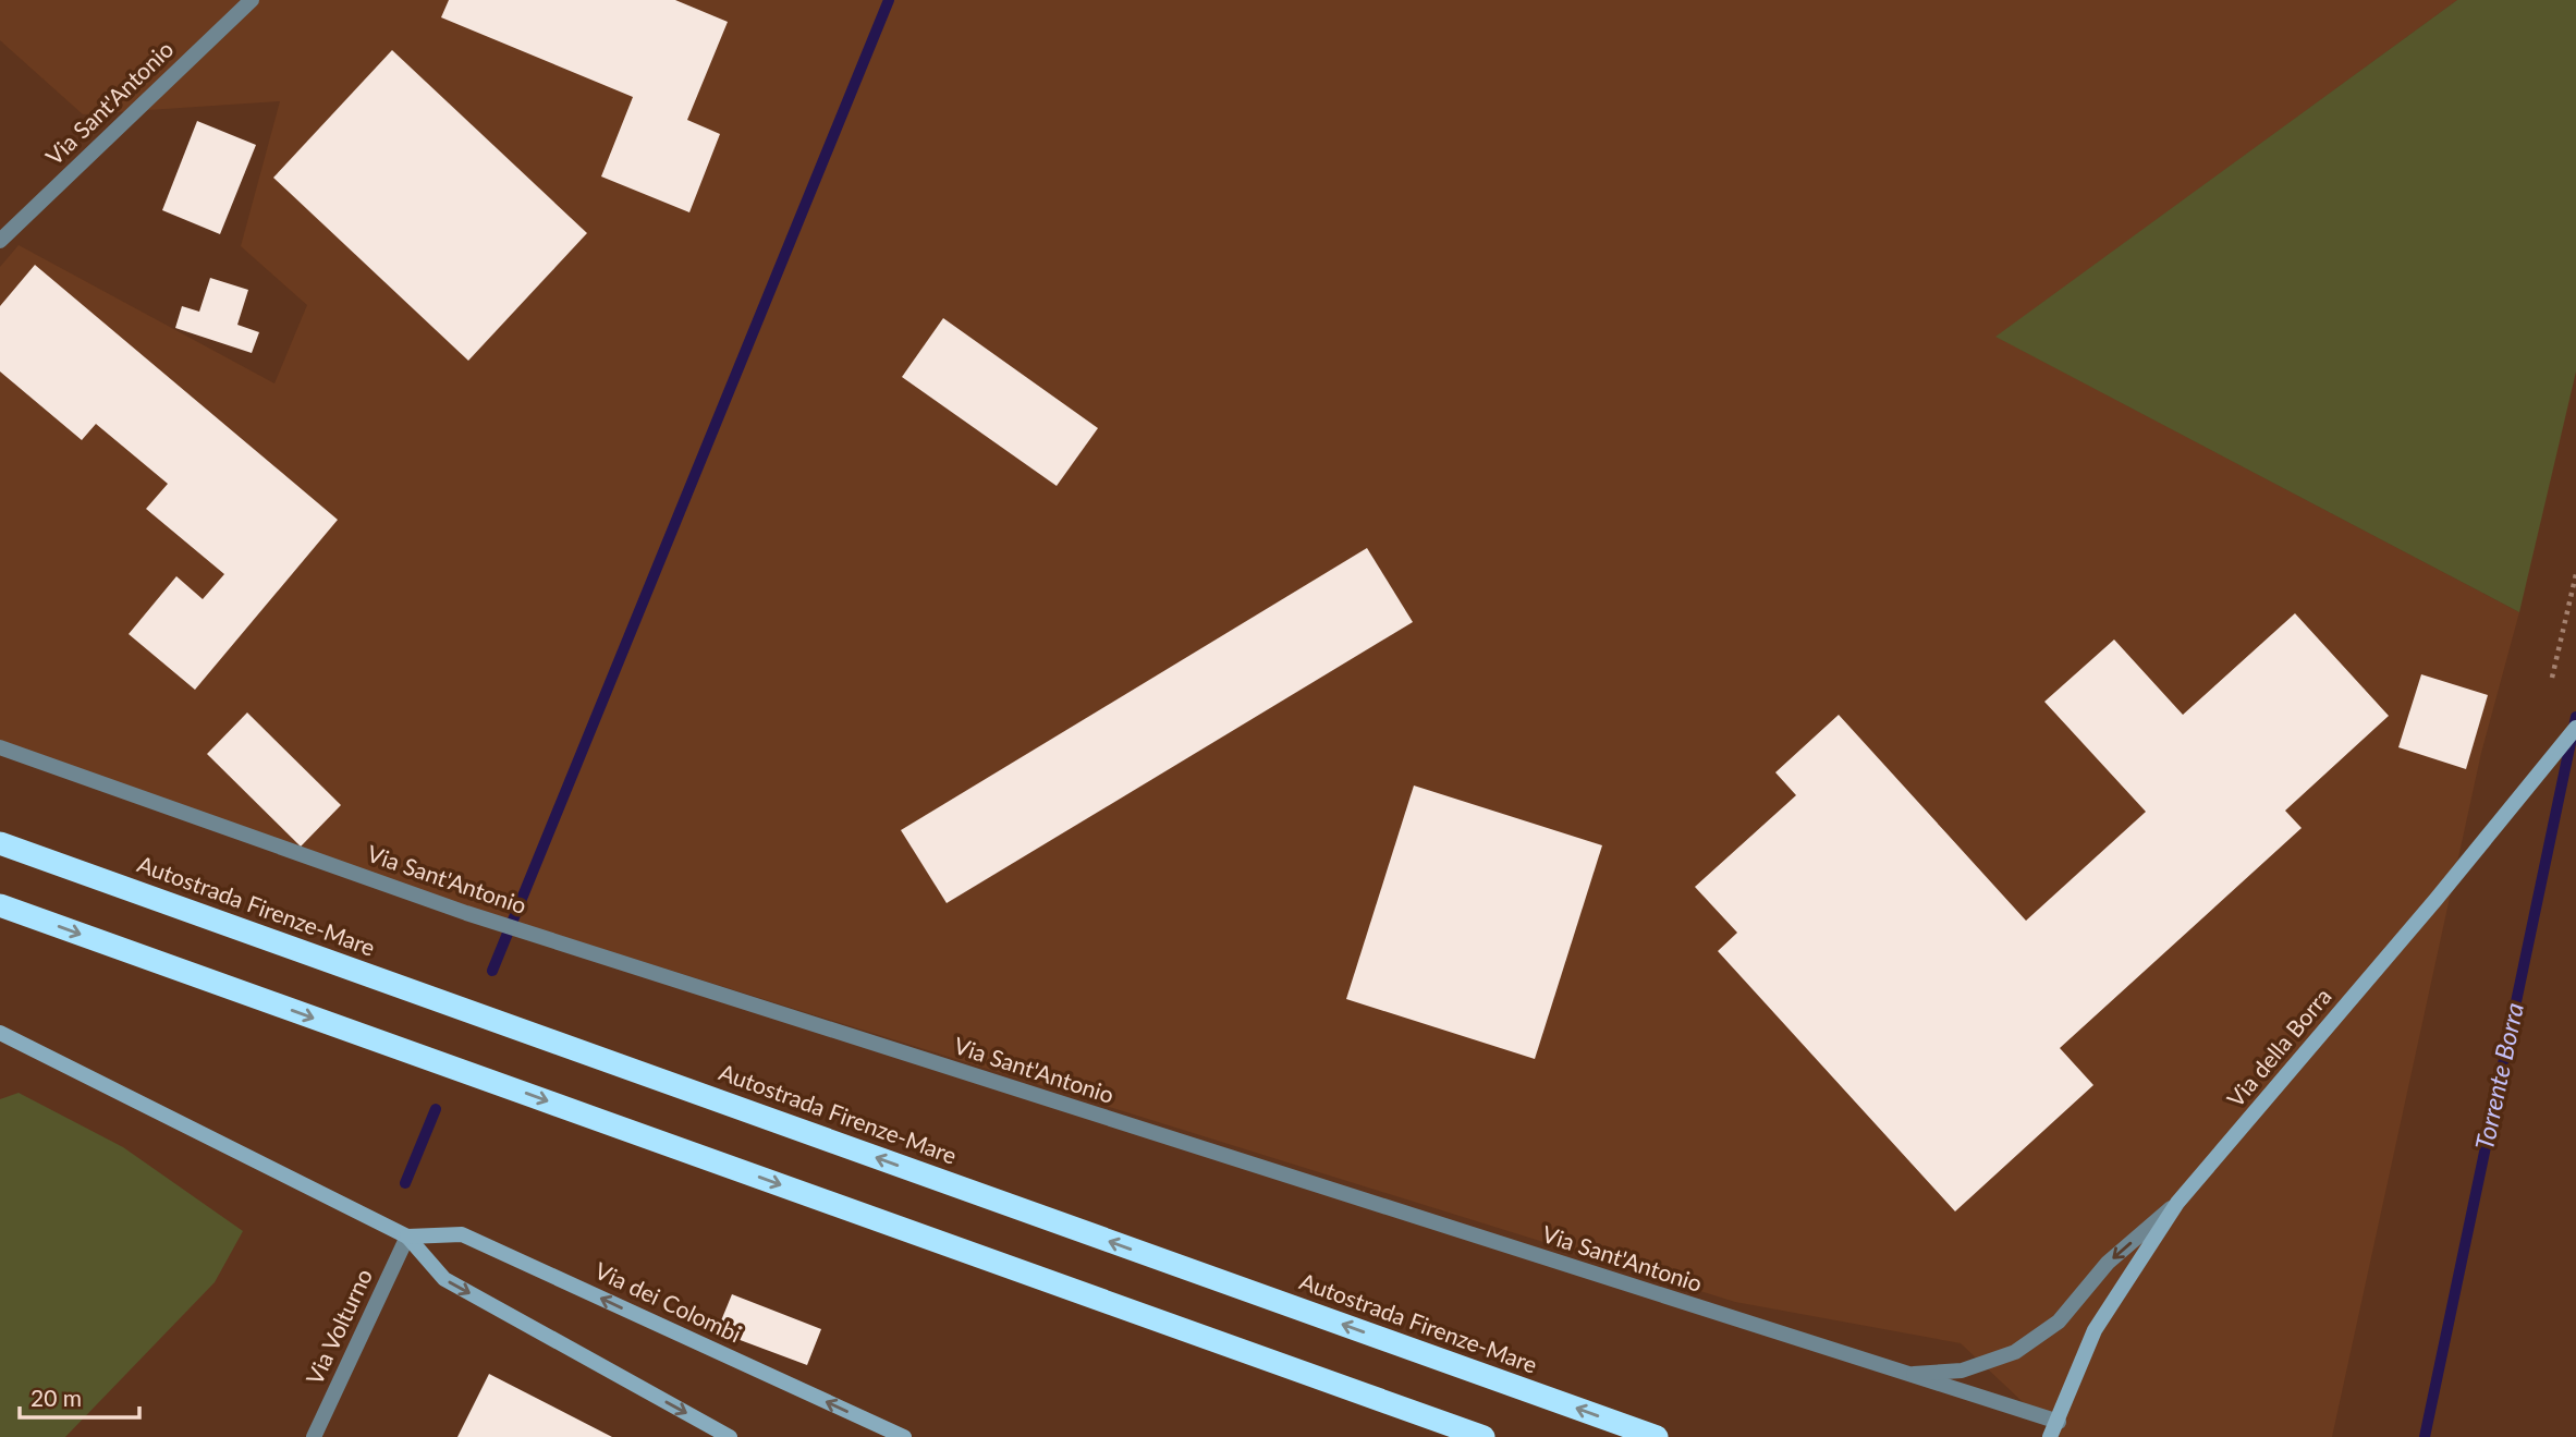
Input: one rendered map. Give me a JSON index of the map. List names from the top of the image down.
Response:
{
  "streets": {
    "highway": ["Autostrada Firenze-Mare"],
    "street": [
      "Via Sant'Antonio",
      "Via della Borra",
      "Via dei Colombi",
      "Via Volturno"
    ]
  },
  "crossings": [
    ["Via Sant'Antonio", "Via della Borra"],
    ["Via dei Colombi", "Via Volturno"]
  ],
  "water": ["Torrente Borra"],
  "scale_bar": "20 m"
}
